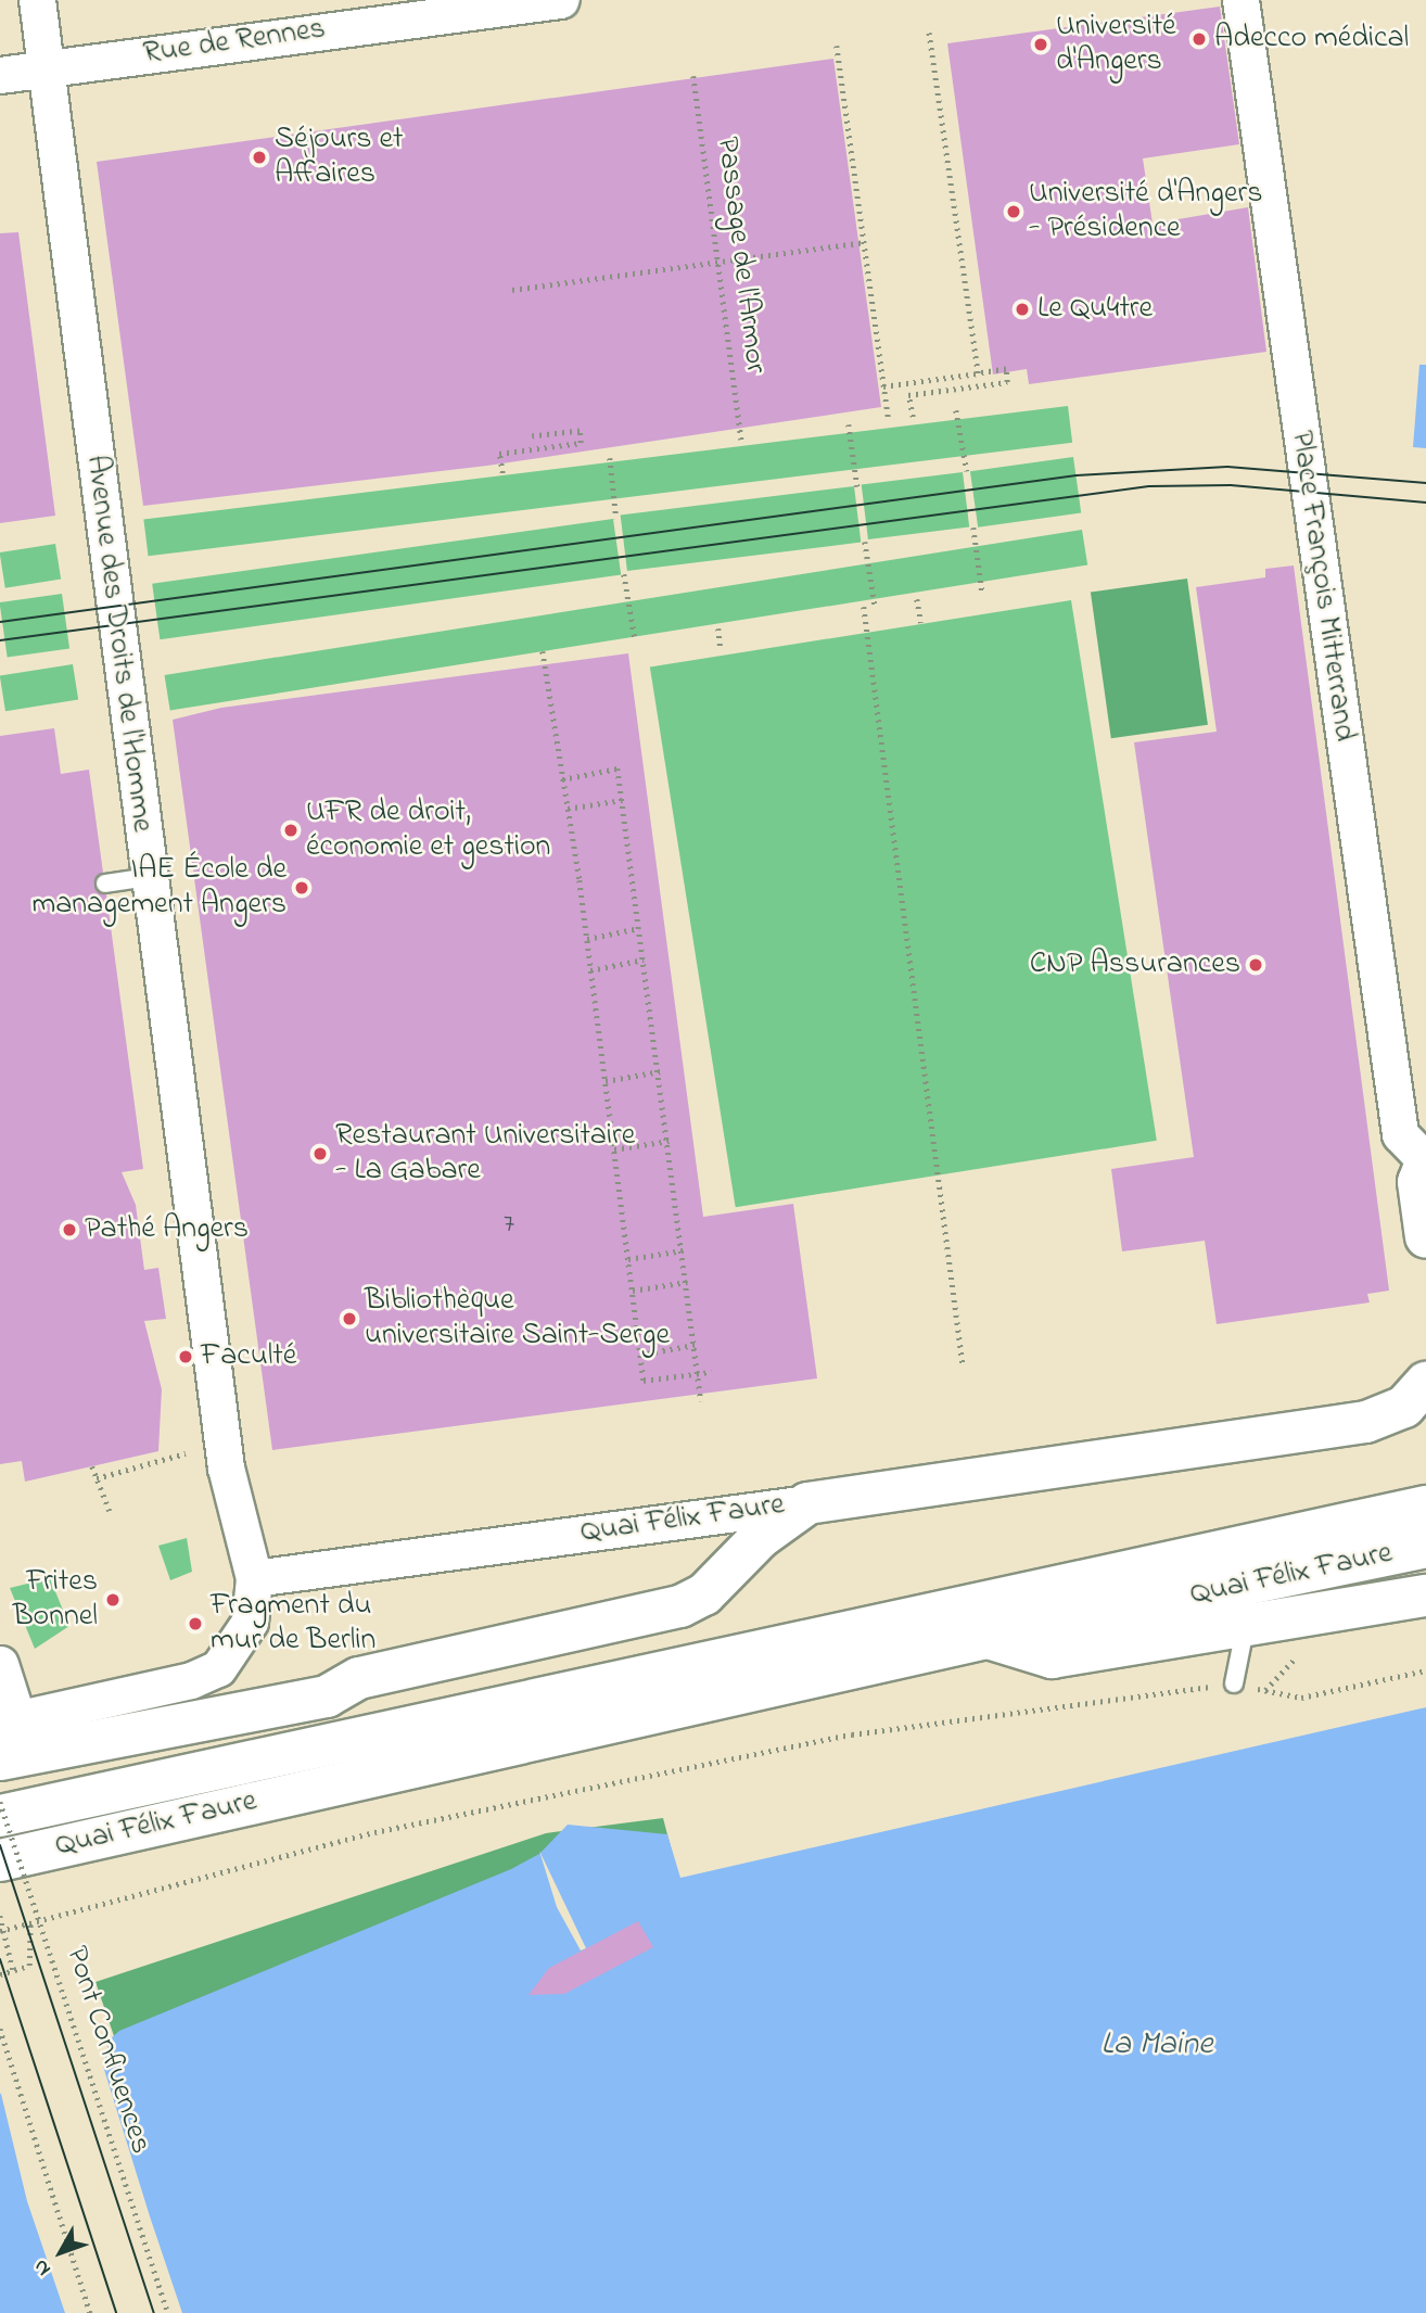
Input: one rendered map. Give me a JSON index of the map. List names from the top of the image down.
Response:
{
  "streets": {
    "main road": ["Quai Félix Faure"],
    "street": ["Rue de Rennes", "Place François Mitterrand", "Avenue des Droits de l'Homme"],
    "path": ["Passage de l'Armor", "Pont Confluences"]
  },
  "crossings": [
    ["Rue de Rennes", "Avenue des Droits de l'Homme"],
    ["Avenue des Droits de l'Homme", "Quai Félix Faure"]
  ],
  "water": ["La Maine"],
  "places": [
    "Adecco médical",
    "Université d'Angers",
    "Séjours et Affaires",
    "Université d'Angers - Présidence",
    "Le Qu4tre",
    "UFR de droit, économie et gestion",
    "IAE École de management Angers",
    "CNP Assurances",
    "Restaurant Universitaire - La Gabare",
    "Pathé Angers",
    "Bibliothèque universitaire Saint-Serge",
    "Faculté",
    "Frites Bonnel",
    "Fragment du mur de Berlin"
  ],
  "house_numbers": ["7"],
  "north": "bottom left"
}
